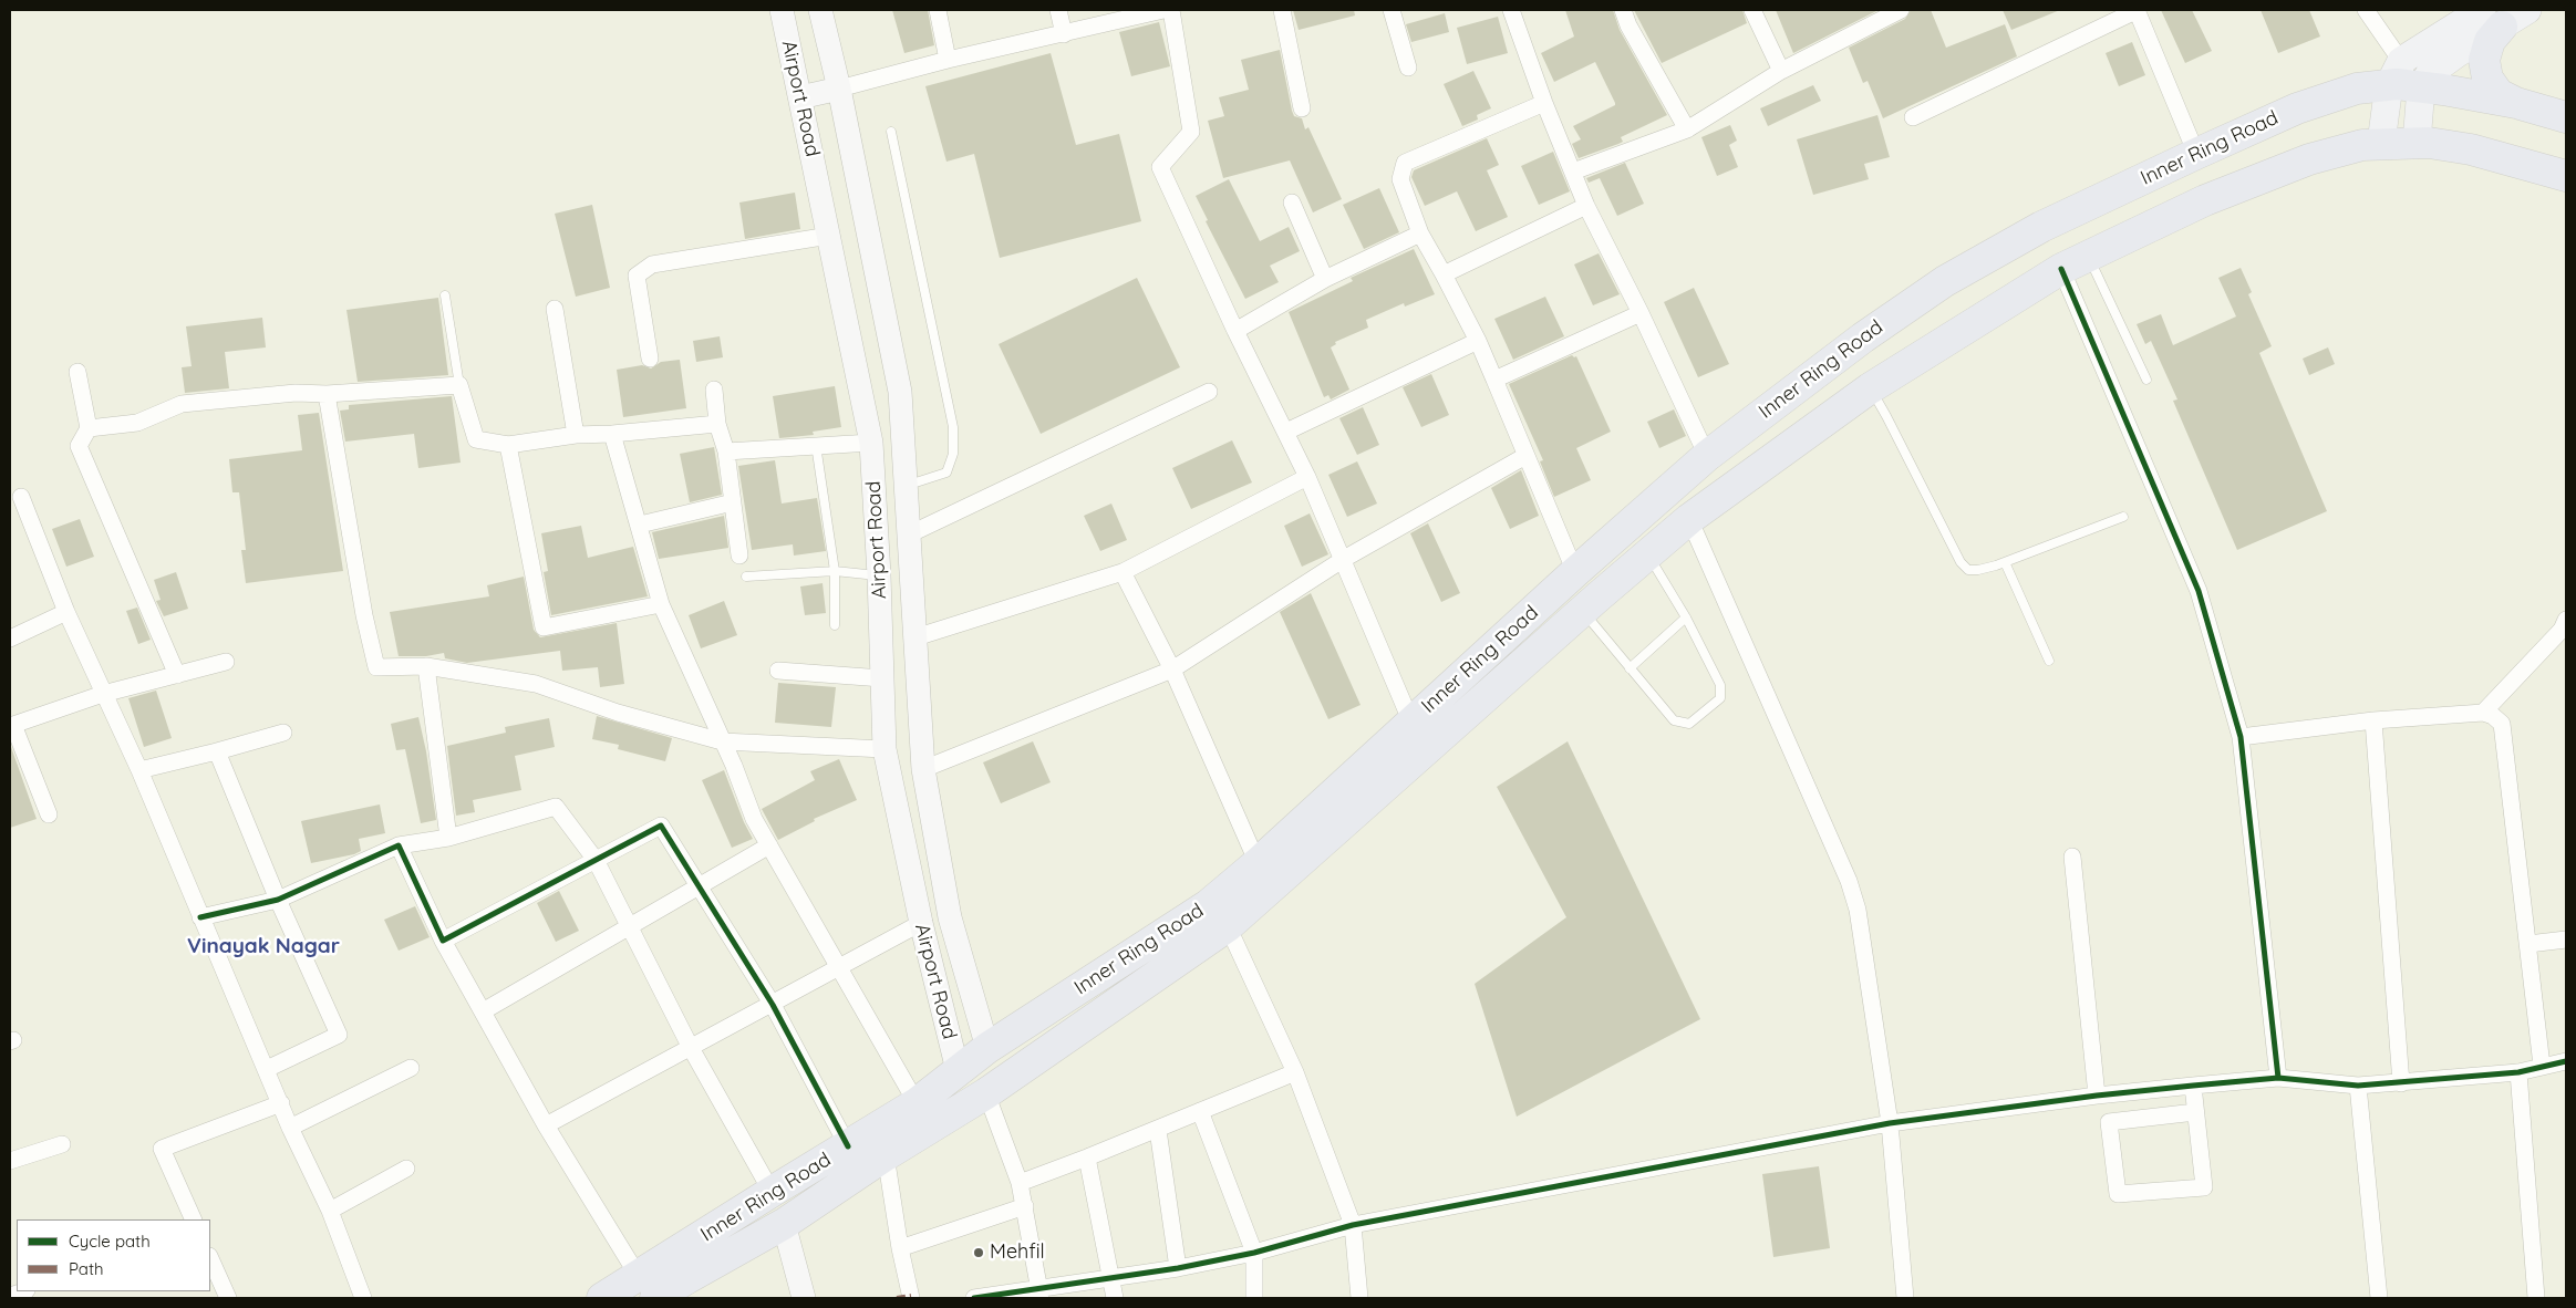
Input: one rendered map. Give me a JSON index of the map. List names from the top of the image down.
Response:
{
  "streets": {
    "highway": ["Inner Ring Road"],
    "main road": ["Airport Road"]
  },
  "crossings": [
    ["Airport Road", "Inner Ring Road"]
  ],
  "districts": ["Vinayak Nagar"],
  "places": ["Mehfil"],
  "legend": ["Cycle path", "Path"]
}
